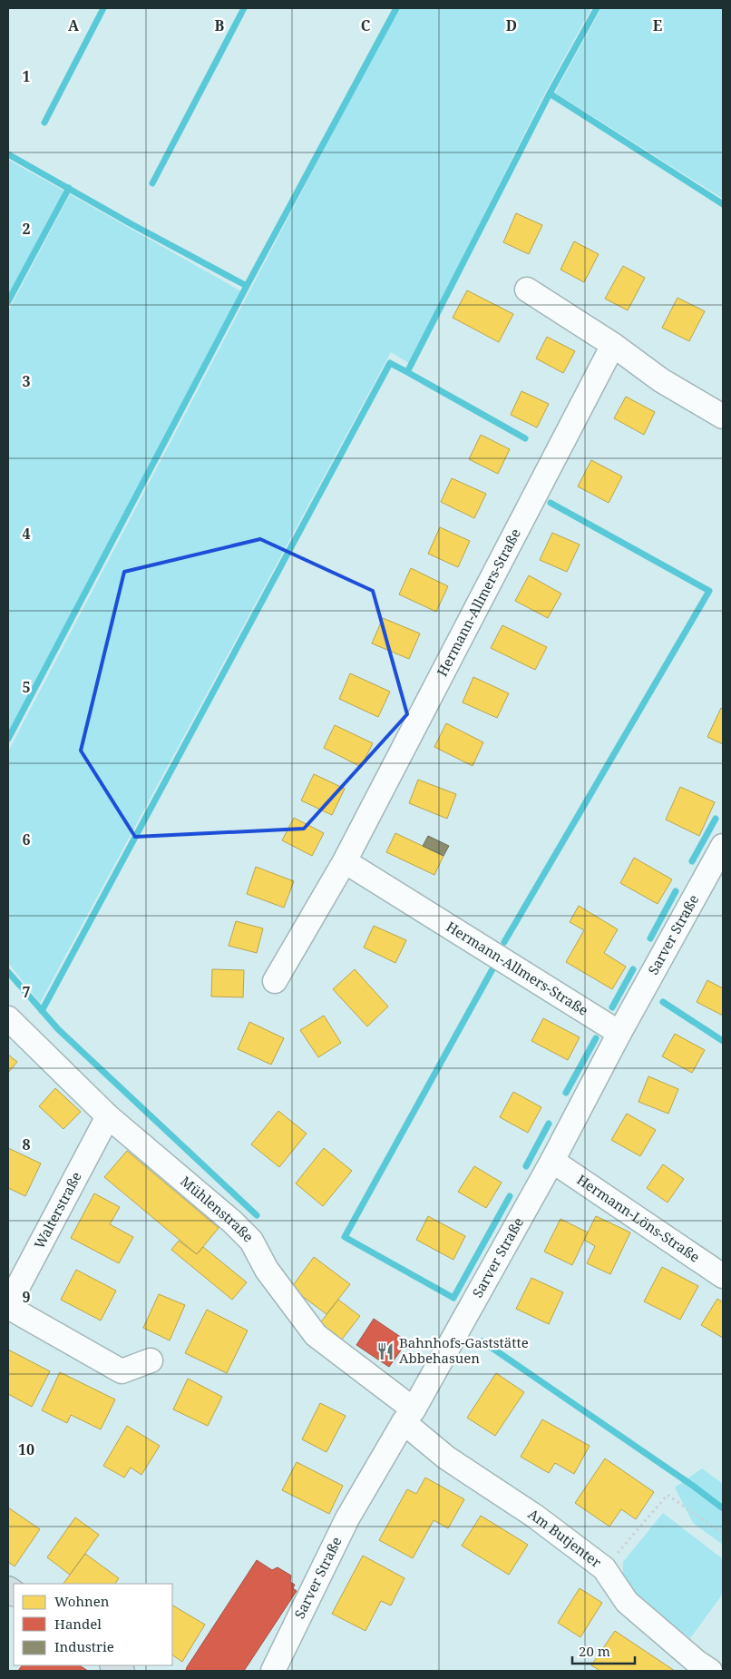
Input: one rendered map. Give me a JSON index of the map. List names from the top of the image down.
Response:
{
  "streets": {
    "street": [
      "Hermann-Allmers-Straße",
      "Sarver Straße",
      "Walterstraße",
      "Mühlenstraße",
      "Hermann-Löns-Straße",
      "Am Butjenter"
    ]
  },
  "crossings": [
    ["Hermann-Allmers-Straße", "Sarver Straße"],
    ["Sarver Straße", "Mühlenstraße"],
    ["Sarver Straße", "Hermann-Löns-Straße"],
    ["Sarver Straße", "Am Butjenter"],
    ["Walterstraße", "Mühlenstraße"],
    ["Mühlenstraße", "Am Butjenter"]
  ],
  "places": {
    "restaurant": ["Bahnhofs-Gaststätte Abbehasuen"]
  },
  "legend": ["Wohnen", "Handel", "Industrie"],
  "scale_bar": "20 m",
  "grid": {
    "columns": [
      "A",
      "B",
      "C",
      "D",
      "E"
    ],
    "rows": [
      "1",
      "2",
      "3",
      "4",
      "5",
      "6",
      "7",
      "8",
      "9",
      "10"
    ]
  }
}
